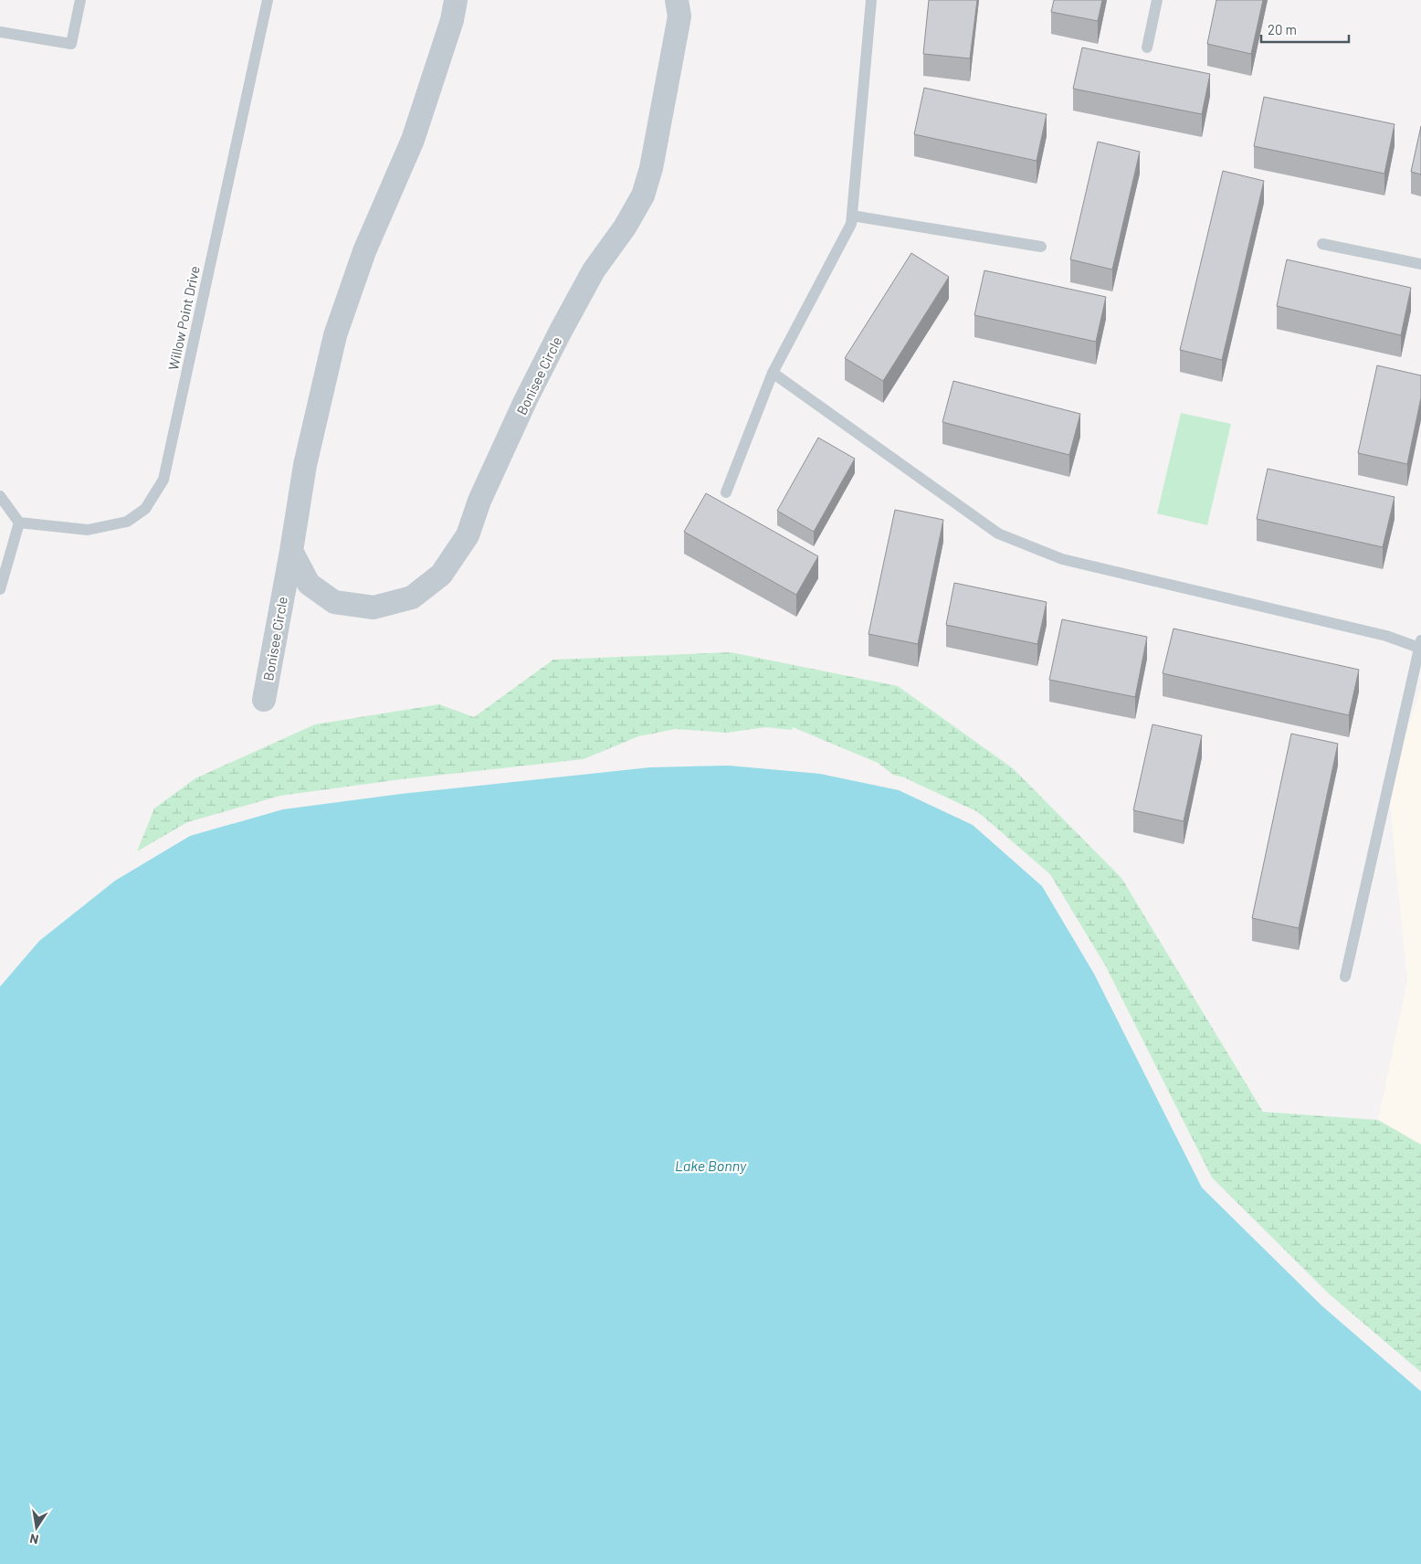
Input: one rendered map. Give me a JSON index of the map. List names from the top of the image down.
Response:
{
  "streets": {
    "street": ["Bonisee Circle"],
    "lane": ["Willow Point Drive"]
  },
  "water": ["Lake Bonny"],
  "scale_bar": "20 m",
  "north": "bottom"
}
